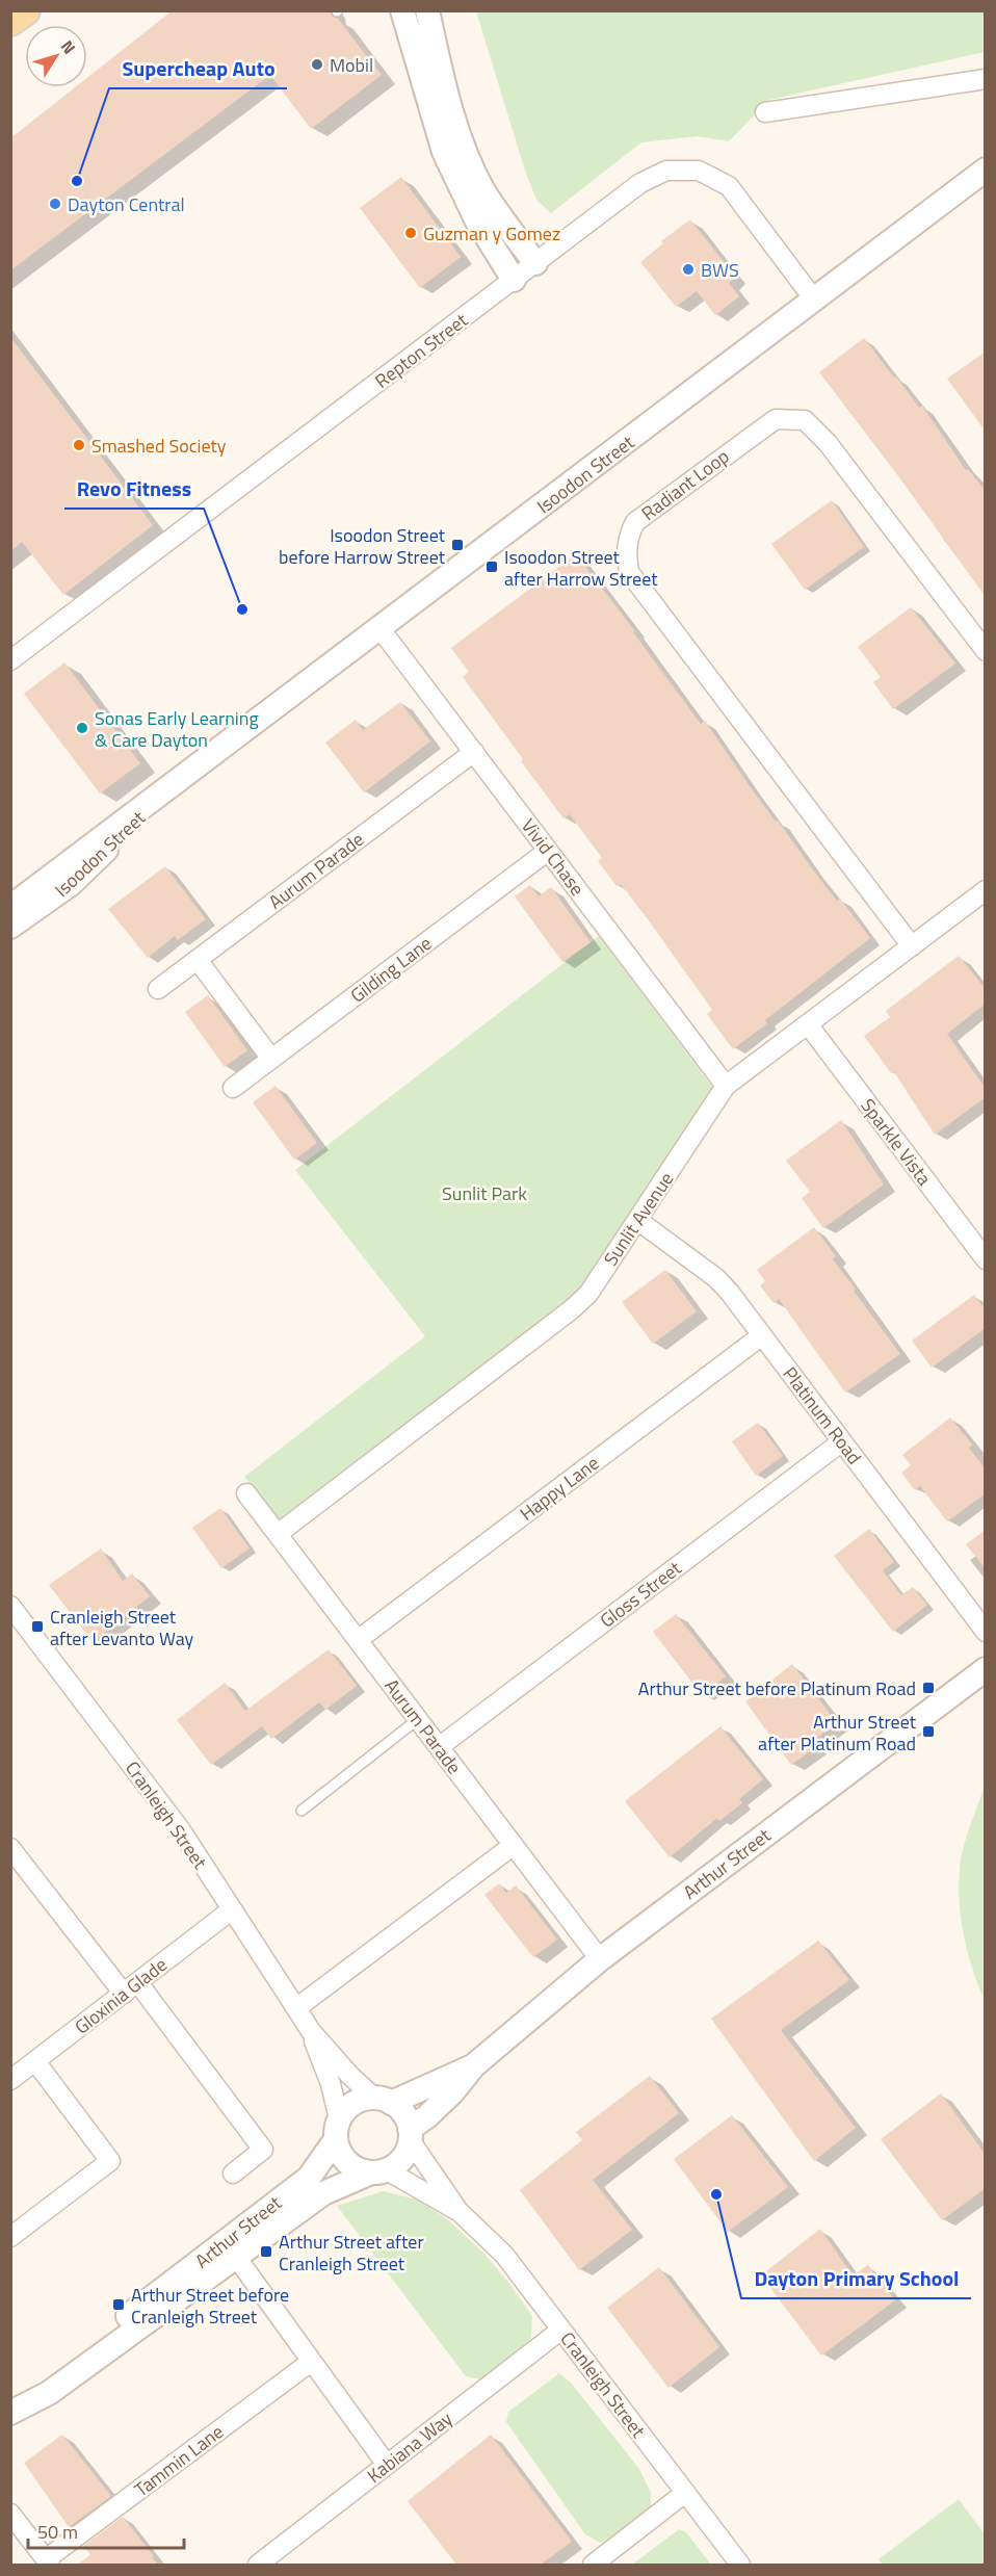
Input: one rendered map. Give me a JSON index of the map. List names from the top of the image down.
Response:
{
  "streets": {
    "street": [
      "Repton Street",
      "Isoodon Street",
      "Radiant Loop",
      "Vivid Chase",
      "Aurum Parade",
      "Gilding Lane",
      "Sparkle Vista",
      "Sunlit Avenue",
      "Platinum Road",
      "Happy Lane",
      "Gloss Street",
      "Cranleigh Street",
      "Arthur Street",
      "Gloxinia Glade",
      "Kabiana Way",
      "Tammin Lane"
    ]
  },
  "crossings": [
    ["Repton Street", "Isoodon Street"],
    ["Isoodon Street", "Vivid Chase"],
    ["Radiant Loop", "Sunlit Avenue"],
    ["Vivid Chase", "Aurum Parade"],
    ["Vivid Chase", "Gilding Lane"],
    ["Vivid Chase", "Sunlit Avenue"],
    ["Aurum Parade", "Sunlit Avenue"],
    ["Aurum Parade", "Happy Lane"],
    ["Aurum Parade", "Gloss Street"],
    ["Aurum Parade", "Arthur Street"],
    ["Sparkle Vista", "Sunlit Avenue"],
    ["Sunlit Avenue", "Platinum Road"],
    ["Platinum Road", "Happy Lane"],
    ["Platinum Road", "Gloss Street"],
    ["Cranleigh Street", "Arthur Street"],
    ["Cranleigh Street", "Gloxinia Glade"],
    ["Cranleigh Street", "Kabiana Way"]
  ],
  "parks": ["Sunlit Park"],
  "places": {
    "other": [
      "Mobil",
      "Supercheap Auto",
      "Dayton Central",
      "Guzman y Gomez",
      "BWS",
      "Smashed Society",
      "Revo Fitness",
      "Sonas Early Learning & Care Dayton",
      "Dayton Primary School"
    ],
    "transit": [
      "Isoodon Street before Harrow Street",
      "Isoodon Street after Harrow Street",
      "Cranleigh Street after Levanto Way",
      "Arthur Street before Platinum Road",
      "Arthur Street after Platinum Road",
      "Arthur Street after Cranleigh Street",
      "Arthur Street before Cranleigh Street"
    ]
  },
  "scale_bar": "50 m",
  "north": "top right"
}
